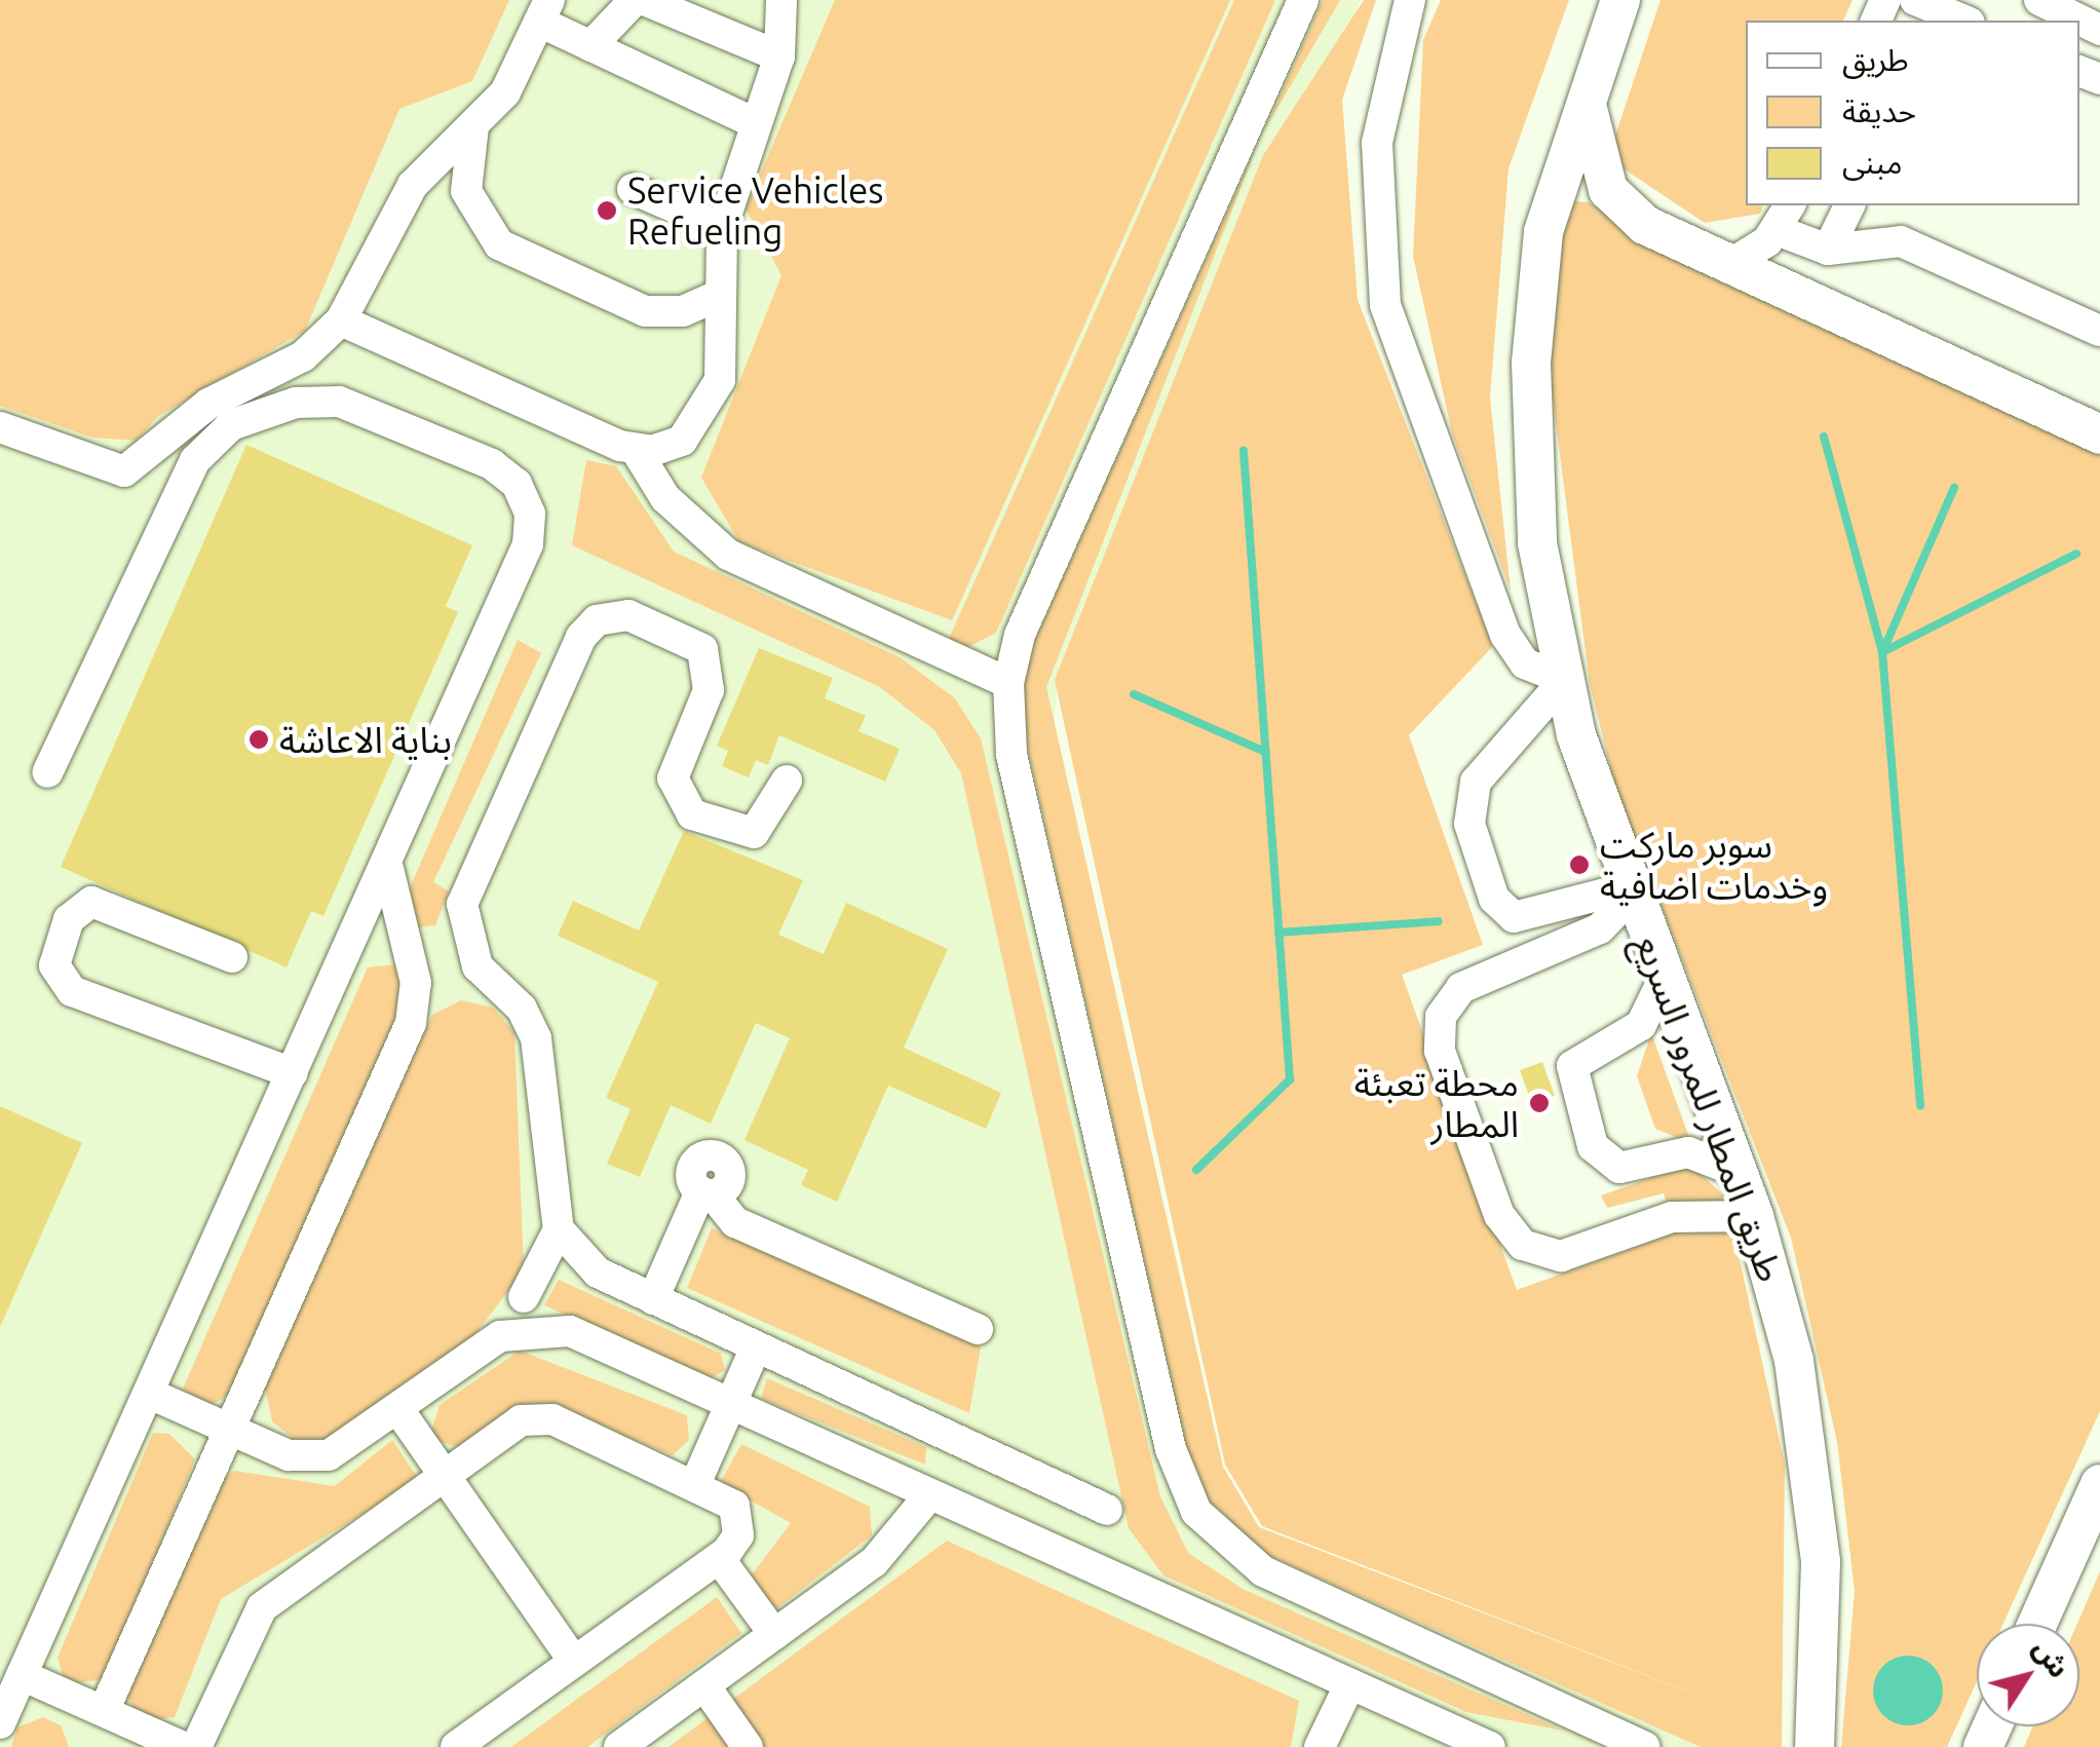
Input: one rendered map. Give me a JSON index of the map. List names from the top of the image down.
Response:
{
  "streets": {
    "main road": ["طريق المطار للمرور السريع"]
  },
  "places": [
    "Service Vehicles Refueling",
    "بناية الاعاشة",
    "سوبر ماركت وخدمات اضافية",
    "محطة تعبئة المطار"
  ],
  "legend": ["طريق", "حديقة", "مبنى"],
  "north": "top right"
}
